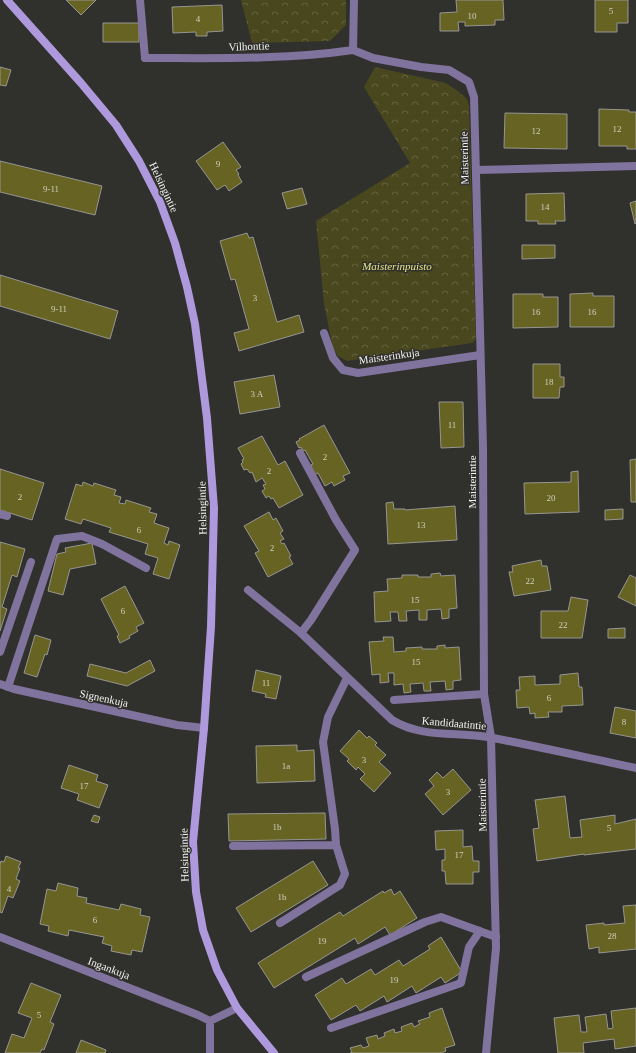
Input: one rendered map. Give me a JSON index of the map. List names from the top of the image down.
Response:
{
  "streets": {
    "main road": ["Helsingintie"],
    "street": [
      "Vilhontie",
      "Maisterintie",
      "Maisterinkuja",
      "Signenkuja",
      "Kandidaatintie",
      "Ingankuja"
    ]
  },
  "crossings": [
    ["Vilhontie", "Maisterintie"],
    ["Maisterintie", "Maisterinkuja"],
    ["Maisterintie", "Kandidaatintie"],
    ["Helsingintie", "Signenkuja"]
  ],
  "parks": ["Maisterinpuisto"],
  "house_numbers": [
    "5",
    "10",
    "4",
    "12",
    "12",
    "9",
    "9-11",
    "14",
    "3",
    "9-11",
    "16",
    "16",
    "18",
    "3 A",
    "11",
    "2",
    "2",
    "2",
    "20",
    "13",
    "6",
    "2",
    "22",
    "15",
    "6",
    "22",
    "15",
    "11",
    "6",
    "8",
    "3",
    "1a",
    "17",
    "3",
    "1b",
    "5",
    "17",
    "4",
    "1b",
    "6",
    "28",
    "19",
    "19",
    "5"
  ]
}
